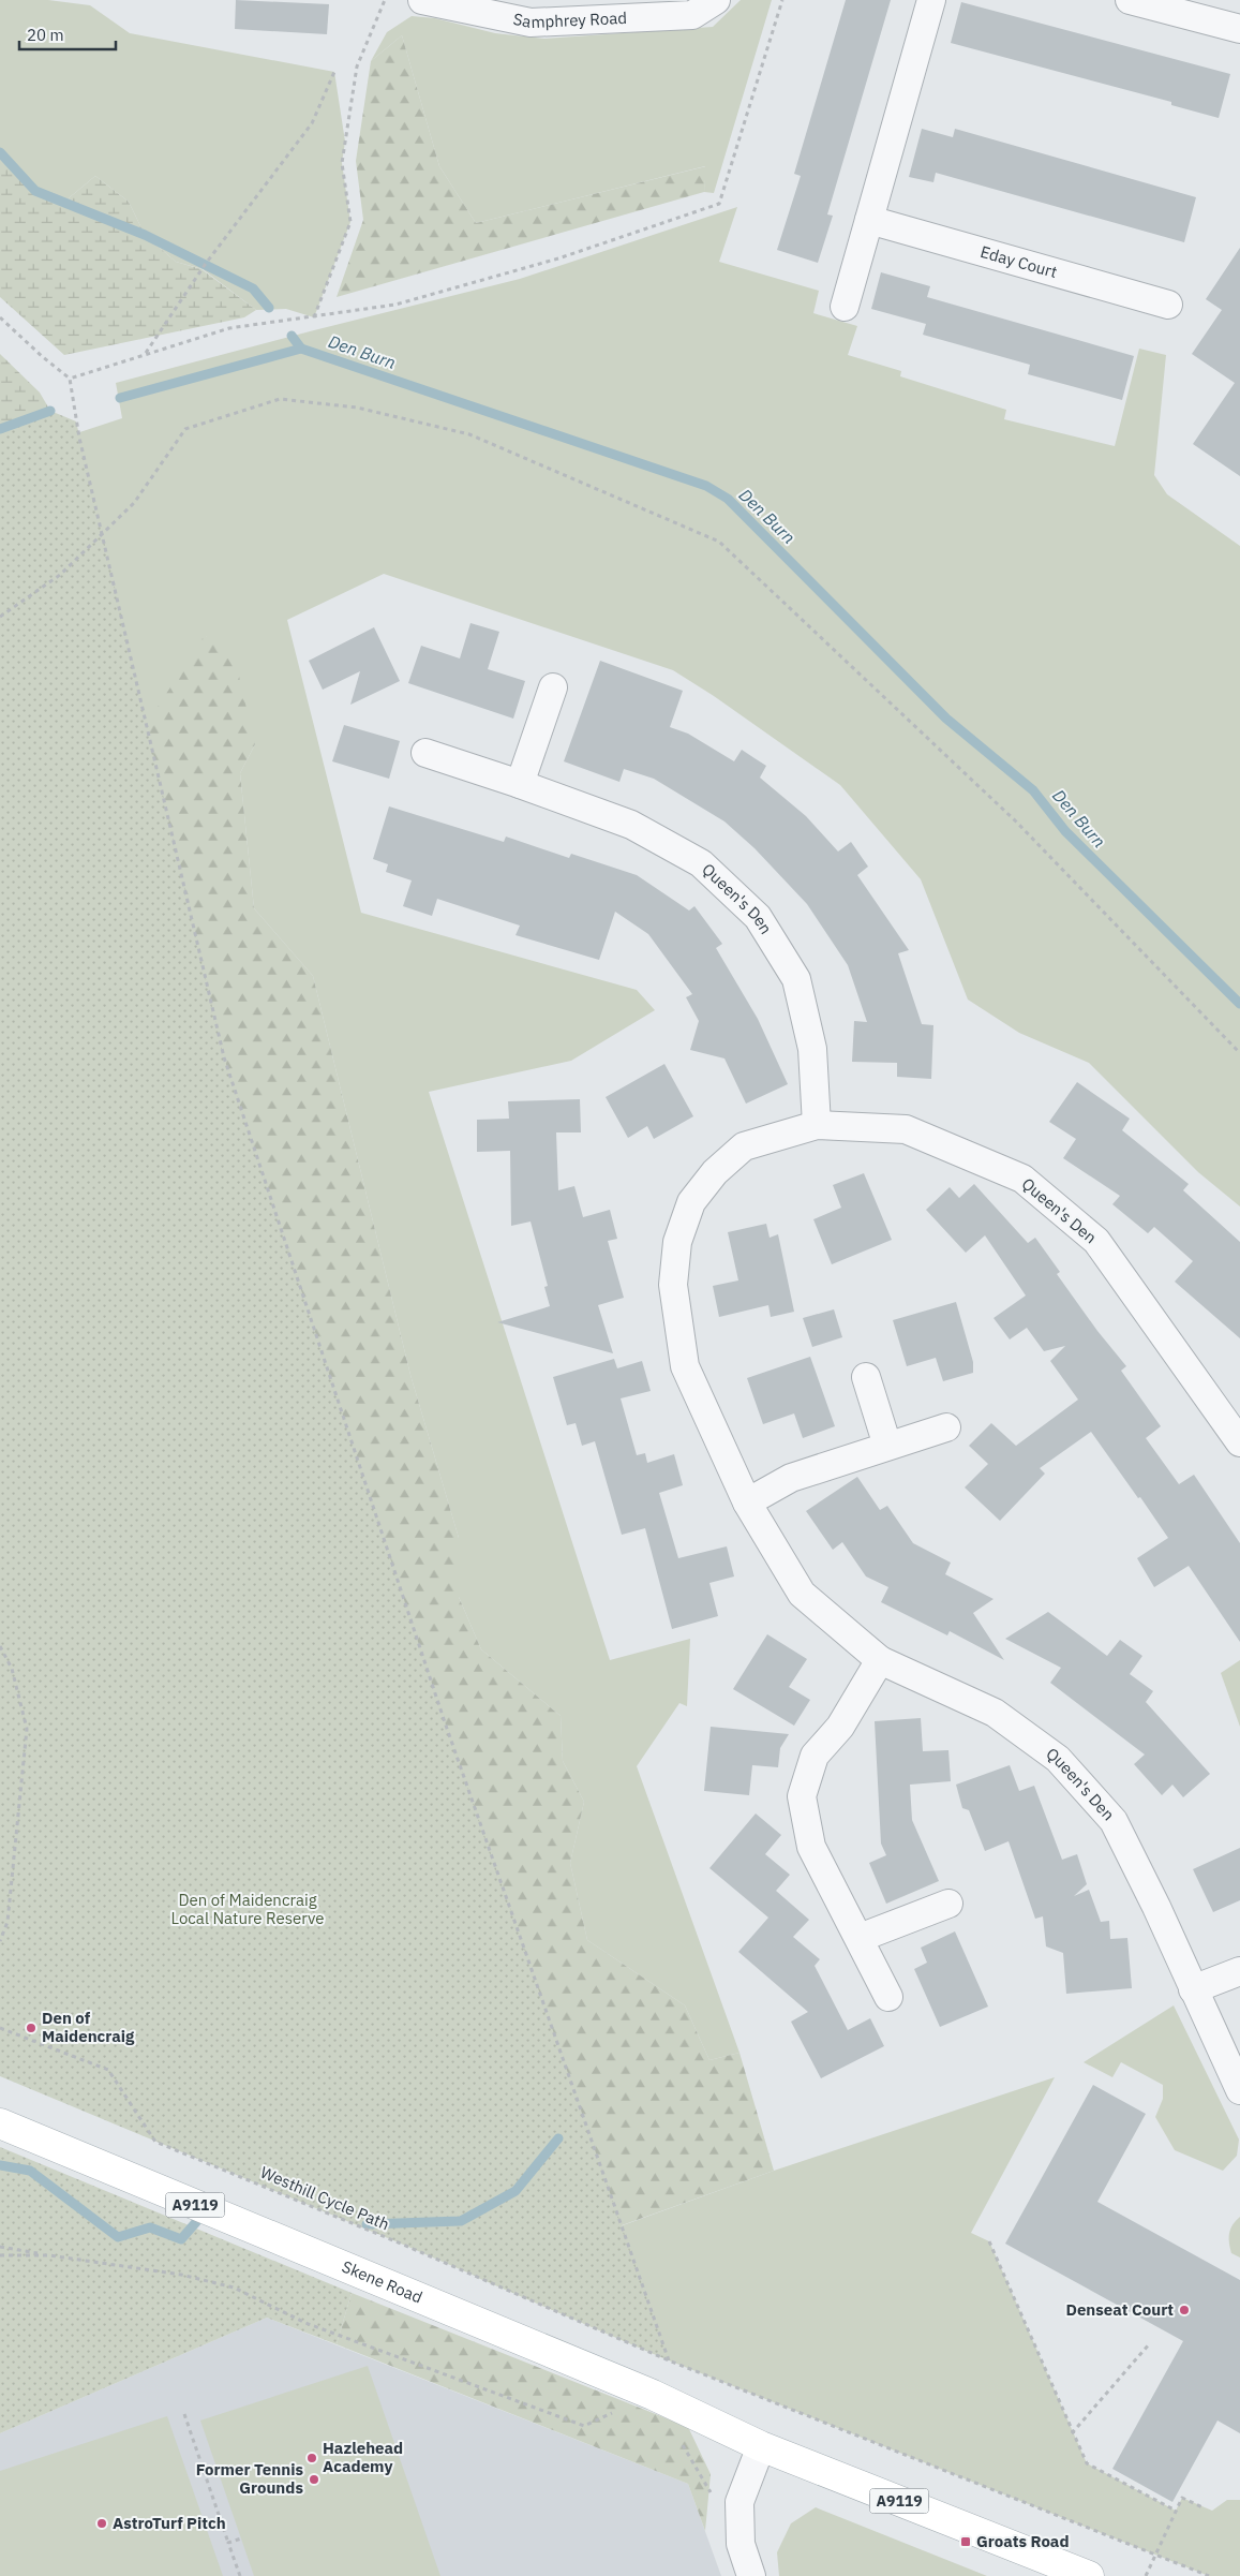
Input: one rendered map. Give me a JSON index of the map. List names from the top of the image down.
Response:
{
  "streets": {
    "main road": ["A9119", "Skene Road"],
    "street": ["Samphrey Road", "Eday Court", "Queen's Den"],
    "path": ["Westhill Cycle Path"]
  },
  "crossings": [
    ["A9119", "Skene Road"]
  ],
  "water": ["Den Burn"],
  "parks": ["Den of Maidencraig Local Nature Reserve"],
  "places": {
    "other": [
      "Den of Maidencraig",
      "Denseat Court",
      "Hazlehead Academy",
      "Former Tennis Grounds",
      "AstroTurf Pitch"
    ],
    "transit": ["Groats Road"]
  },
  "scale_bar": "20 m"
}
